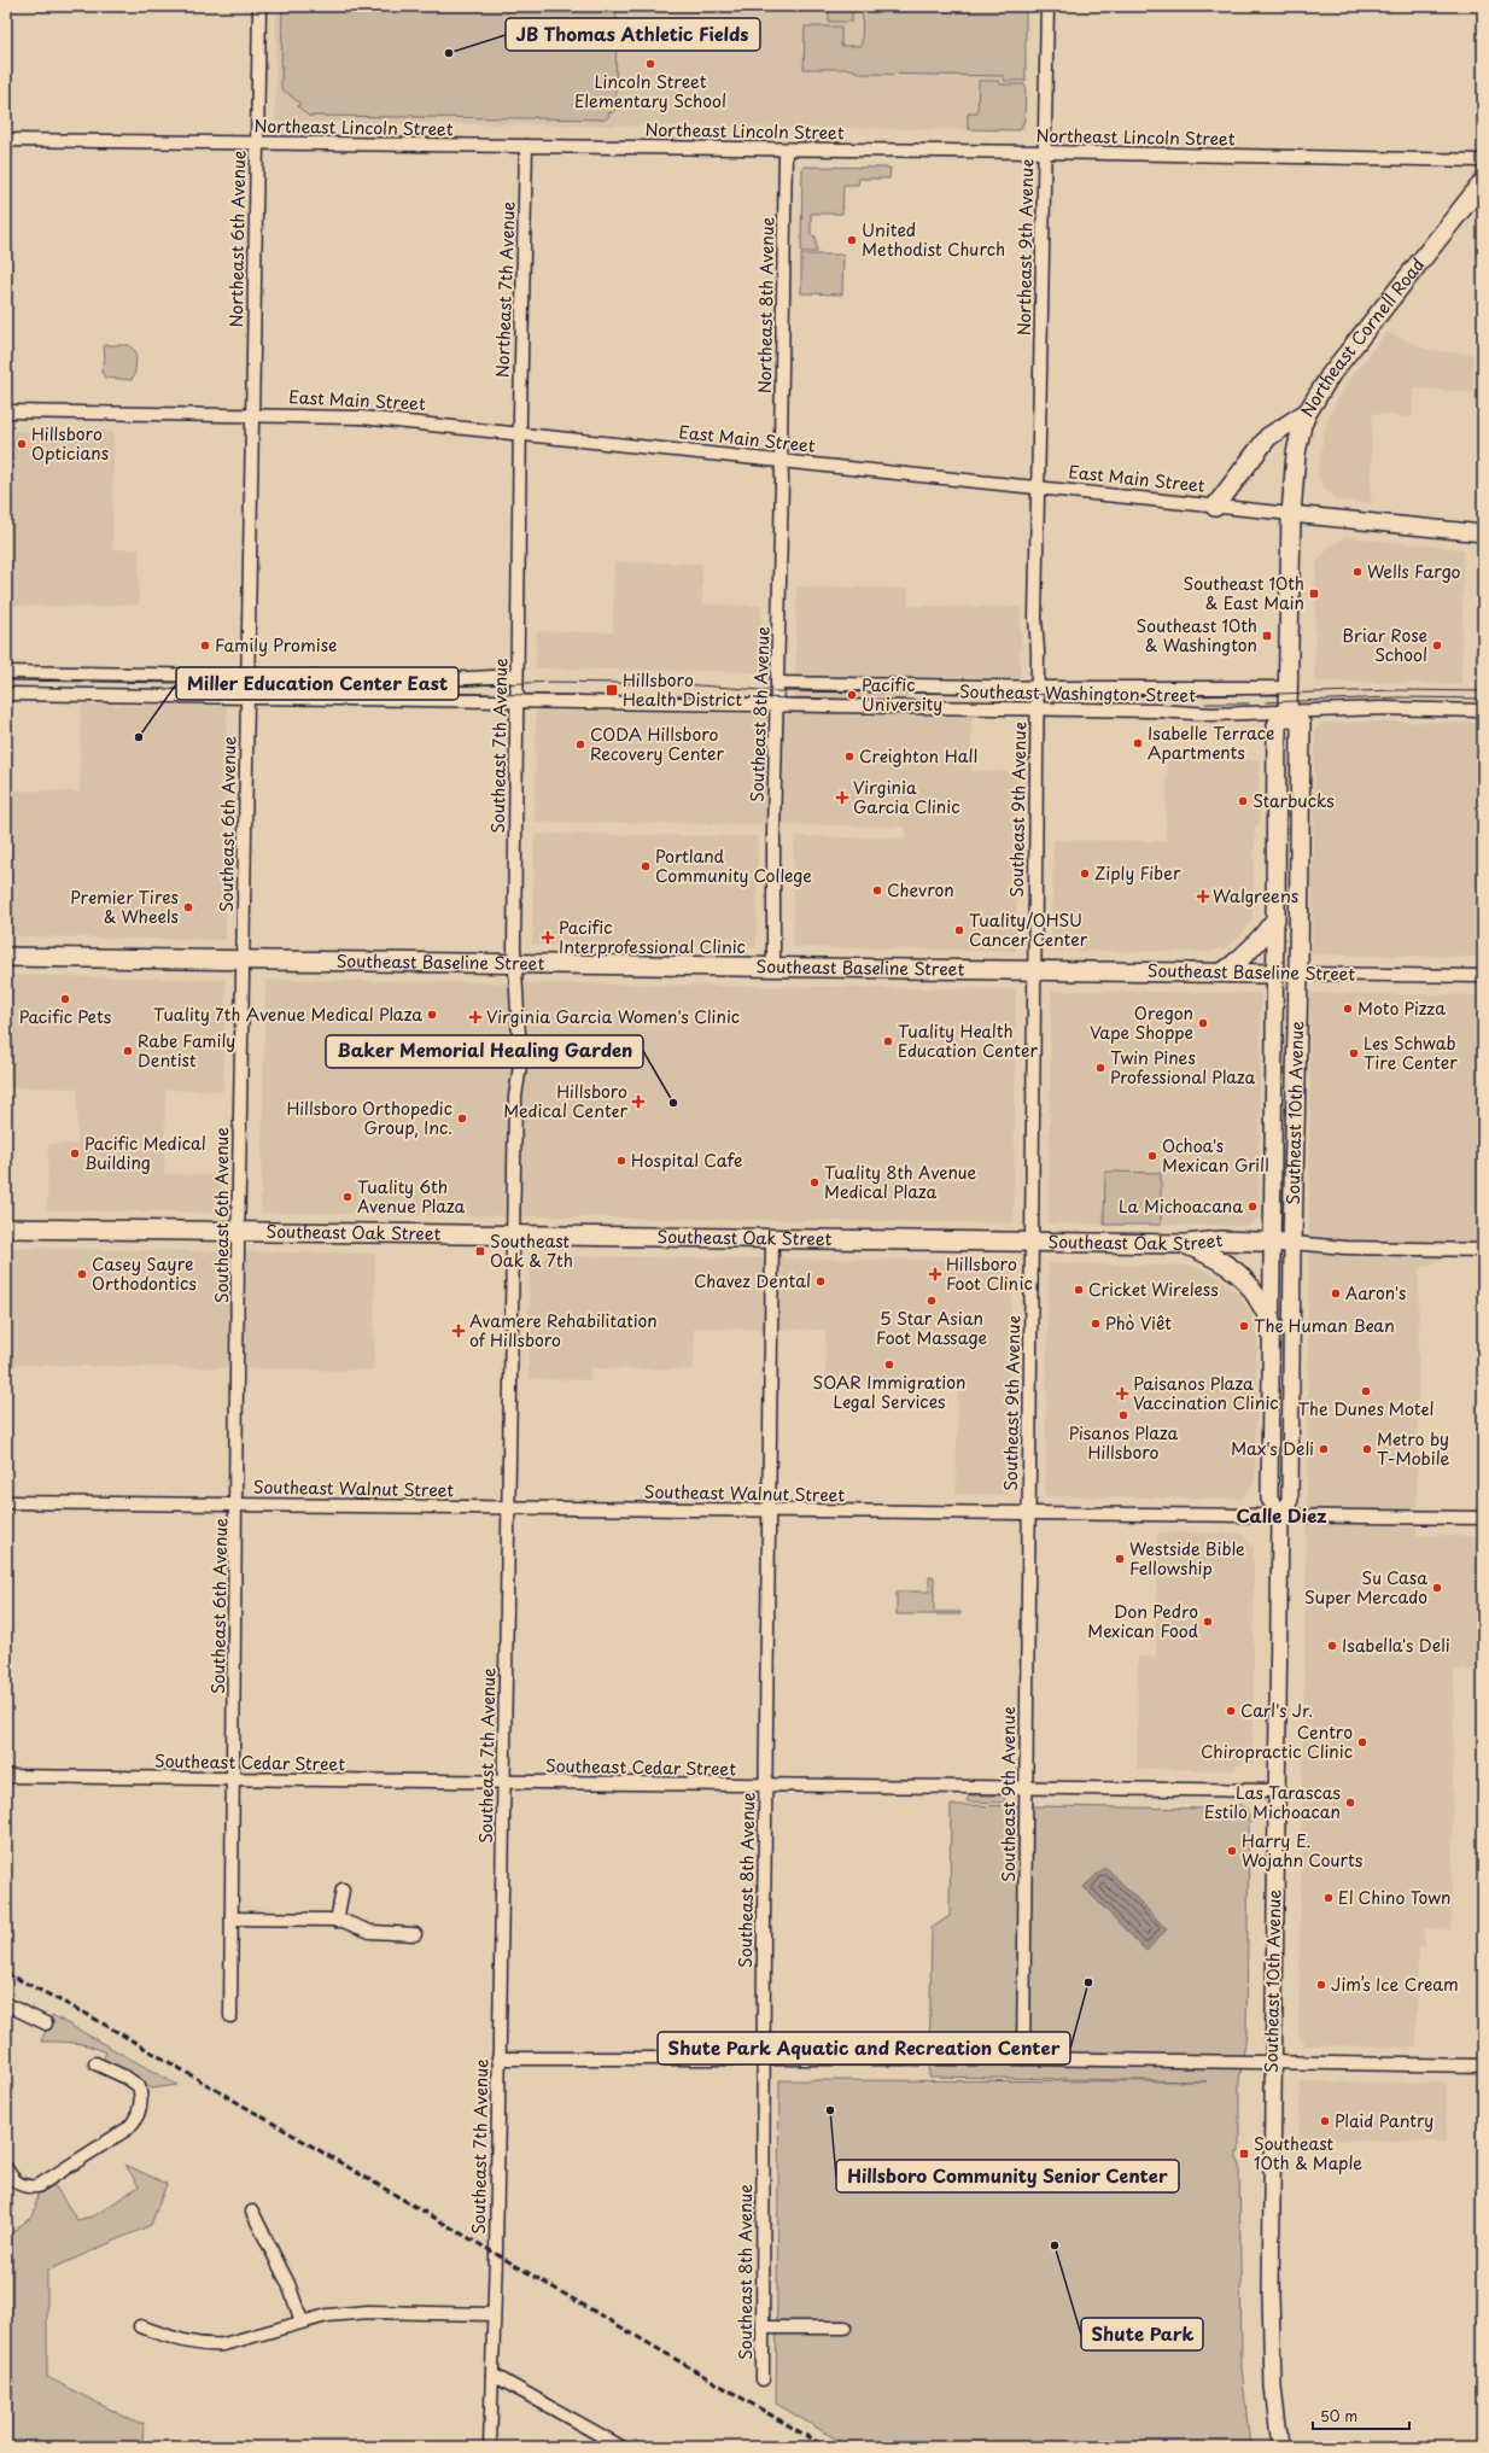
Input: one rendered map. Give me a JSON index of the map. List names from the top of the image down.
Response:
{
  "streets": {
    "highway": [
      "Northeast Cornell Road",
      "Southeast Baseline Street",
      "Southeast 10th Avenue",
      "Southeast Oak Street"
    ],
    "main road": ["East Main Street"],
    "street": [
      "Northeast Lincoln Street",
      "Northeast 6th Avenue",
      "Northeast 9th Avenue",
      "Northeast 7th Avenue",
      "Northeast 8th Avenue",
      "Southeast Washington Street",
      "Southeast 8th Avenue",
      "Southeast 7th Avenue",
      "Southeast 9th Avenue",
      "Southeast 6th Avenue",
      "Southeast Walnut Street",
      "Southeast Cedar Street"
    ]
  },
  "crossings": [
    ["Northeast Lincoln Street", "Northeast 6th Avenue"],
    ["Northeast Lincoln Street", "Northeast 9th Avenue"],
    ["Northeast Lincoln Street", "Northeast 7th Avenue"],
    ["Northeast Lincoln Street", "Northeast 8th Avenue"],
    ["Northeast 6th Avenue", "East Main Street"],
    ["Northeast 6th Avenue", "Southeast 6th Avenue"],
    ["Northeast 9th Avenue", "East Main Street"],
    ["Northeast 9th Avenue", "Southeast 9th Avenue"],
    ["Northeast 7th Avenue", "East Main Street"],
    ["Northeast 7th Avenue", "Southeast 7th Avenue"],
    ["Northeast 8th Avenue", "East Main Street"],
    ["Northeast 8th Avenue", "Southeast 8th Avenue"],
    ["Northeast Cornell Road", "East Main Street"],
    ["Northeast Cornell Road", "Southeast 10th Avenue"],
    ["East Main Street", "Southeast 8th Avenue"],
    ["East Main Street", "Southeast 7th Avenue"],
    ["East Main Street", "Southeast 9th Avenue"],
    ["East Main Street", "Southeast 6th Avenue"],
    ["East Main Street", "Southeast 10th Avenue"],
    ["Southeast Washington Street", "Southeast 8th Avenue"],
    ["Southeast Washington Street", "Southeast 7th Avenue"],
    ["Southeast Washington Street", "Southeast 9th Avenue"],
    ["Southeast Washington Street", "Southeast 6th Avenue"],
    ["Southeast Washington Street", "Southeast 10th Avenue"],
    ["Southeast 8th Avenue", "Southeast Baseline Street"],
    ["Southeast 8th Avenue", "Southeast Oak Street"],
    ["Southeast 8th Avenue", "Southeast Walnut Street"],
    ["Southeast 8th Avenue", "Southeast Cedar Street"],
    ["Southeast 7th Avenue", "Southeast Baseline Street"],
    ["Southeast 7th Avenue", "Southeast Oak Street"],
    ["Southeast 7th Avenue", "Southeast Walnut Street"],
    ["Southeast 7th Avenue", "Southeast Cedar Street"],
    ["Southeast 9th Avenue", "Southeast Baseline Street"],
    ["Southeast 9th Avenue", "Southeast Oak Street"],
    ["Southeast 9th Avenue", "Southeast Walnut Street"],
    ["Southeast 9th Avenue", "Southeast Cedar Street"],
    ["Southeast 6th Avenue", "Southeast Baseline Street"],
    ["Southeast 6th Avenue", "Southeast Oak Street"],
    ["Southeast 6th Avenue", "Southeast Walnut Street"],
    ["Southeast 6th Avenue", "Southeast Cedar Street"],
    ["Southeast Baseline Street", "Southeast 10th Avenue"],
    ["Southeast 10th Avenue", "Southeast Oak Street"],
    ["Southeast 10th Avenue", "Southeast Walnut Street"],
    ["Southeast 10th Avenue", "Southeast Cedar Street"]
  ],
  "districts": ["Calle Diez"],
  "places": {
    "other": [
      "JB Thomas Athletic Fields",
      "Lincoln Street Elementary School",
      "United Methodist Church",
      "Hillsboro Opticians",
      "Wells Fargo",
      "Family Promise",
      "Briar Rose School",
      "Pacific University",
      "Miller Education Center East",
      "Isabelle Terrace Apartments",
      "CODA Hillsboro Recovery Center",
      "Creighton Hall",
      "Starbucks",
      "Portland Community College",
      "Ziply Fiber",
      "Chevron",
      "Premier Tires & Wheels",
      "Tuality/OHSU Cancer Center",
      "Pacific Pets",
      "Moto Pizza",
      "Tuality 7th Avenue Medical Plaza",
      "Oregon Vape Shoppe",
      "Tuality Health Education Center",
      "Rabe Family Dentist",
      "Les Schwab Tire Center",
      "Twin Pines Professional Plaza",
      "Baker Memorial Healing Garden",
      "Hillsboro Orthopedic Group, Inc.",
      "Pacific Medical Building",
      "Ochoa's Mexican Grill",
      "Hospital Cafe",
      "Tuality 8th Avenue Medical Plaza",
      "Tuality 6th Avenue Plaza",
      "La Michoacana",
      "Casey Sayre Orthodontics",
      "Chavez Dental",
      "Cricket Wireless",
      "Aaron's",
      "5 Star Asian Foot Massage",
      "Phò Viêt",
      "The Human Bean",
      "SOAR Immigration Legal Services",
      "The Dunes Motel",
      "Pisanos Plaza Hillsboro",
      "Max's Deli",
      "Metro by T-Mobile",
      "Westside Bible Fellowship",
      "Su Casa Super Mercado",
      "Don Pedro Mexican Food",
      "Isabella's Deli",
      "Carl's Jr.",
      "Centro Chiropractic Clinic",
      "Las Tarascas Estilo Michoacan",
      "Harry E. Wojahn Courts",
      "El Chino Town",
      "Shute Park Aquatic and Recreation Center",
      "Jim’s Ice Cream",
      "Hillsboro Community Senior Center",
      "Plaid Pantry",
      "Shute Park"
    ],
    "transit": [
      "Southeast 10th & East Main",
      "Southeast 10th & Washington",
      "Hillsboro Health District",
      "Southeast Oak & 7th",
      "Southeast 10th & Maple"
    ],
    "health": [
      "Virginia Garcia Clinic",
      "Walgreens",
      "Pacific Interprofessional Clinic",
      "Virginia Garcia Women's Clinic",
      "Hillsboro Medical Center",
      "Hillsboro Foot Clinic",
      "Avamere Rehabilitation of Hillsboro",
      "Paisanos Plaza Vaccination Clinic"
    ]
  },
  "scale_bar": "50 m"
}
